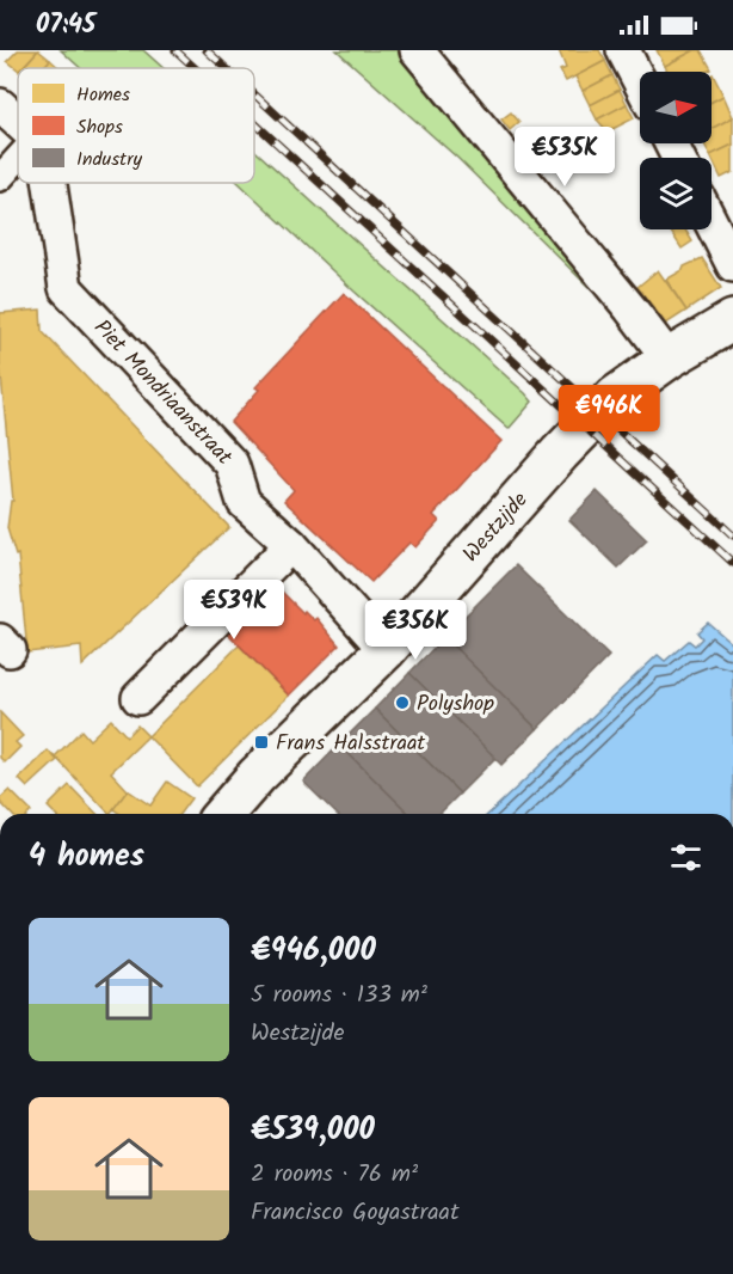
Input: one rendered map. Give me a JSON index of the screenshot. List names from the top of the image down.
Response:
{
  "streets": {
    "street": ["Piet Mondriaanstraat", "Westzijde"]
  },
  "crossings": [
    ["Piet Mondriaanstraat", "Westzijde"]
  ],
  "places": {
    "other": ["Polyshop"],
    "transit": ["Frans Halsstraat"]
  },
  "legend": ["Homes", "Shops", "Industry"],
  "north": "right",
  "page": {
    "status": "07:45",
    "price": [
      "€535K",
      "€946K",
      "€539K",
      "€356K"
    ],
    "heading": "4 homes",
    "list": [
      {
        "name": "€946,000",
        "note": "5 rooms · 133 m² · Westzijde"
      },
      {
        "name": "€539,000",
        "note": "2 rooms · 76 m² · Francisco Goyastraat"
      }
    ]
  }
}
